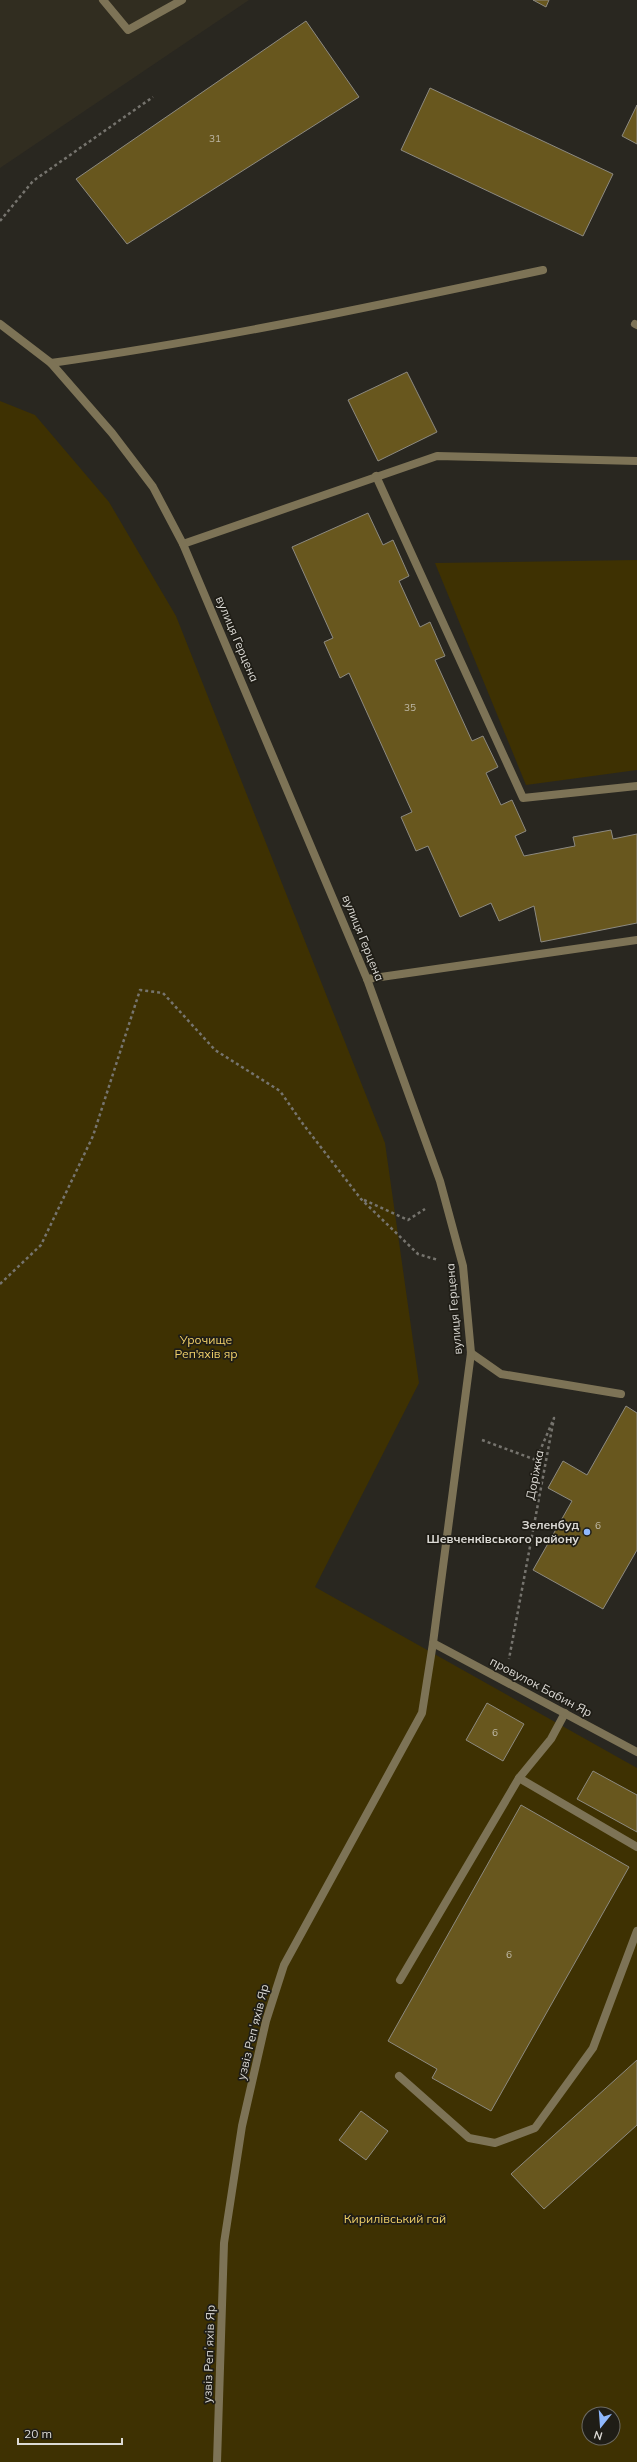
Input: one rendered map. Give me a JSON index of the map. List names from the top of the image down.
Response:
{
  "streets": {
    "street": ["вулиця Герцена", "провулок Бабин Яр", "узвіз Репʼяхів Яр"],
    "path": ["Доріжка"]
  },
  "crossings": [
    ["вулиця Герцена", "Доріжка"],
    ["вулиця Герцена", "провулок Бабин Яр"],
    ["вулиця Герцена", "узвіз Репʼяхів Яр"],
    ["Доріжка", "провулок Бабин Яр"],
    ["провулок Бабин Яр", "узвіз Репʼяхів Яр"]
  ],
  "parks": ["Урочище Реп'яхів яр", "Кирилівський гай"],
  "places": ["Зеленбуд Шевченківського району"],
  "house_numbers": [
    "31",
    "35",
    "6",
    "6",
    "6"
  ],
  "scale_bar": "20 m",
  "north": "bottom"
}
